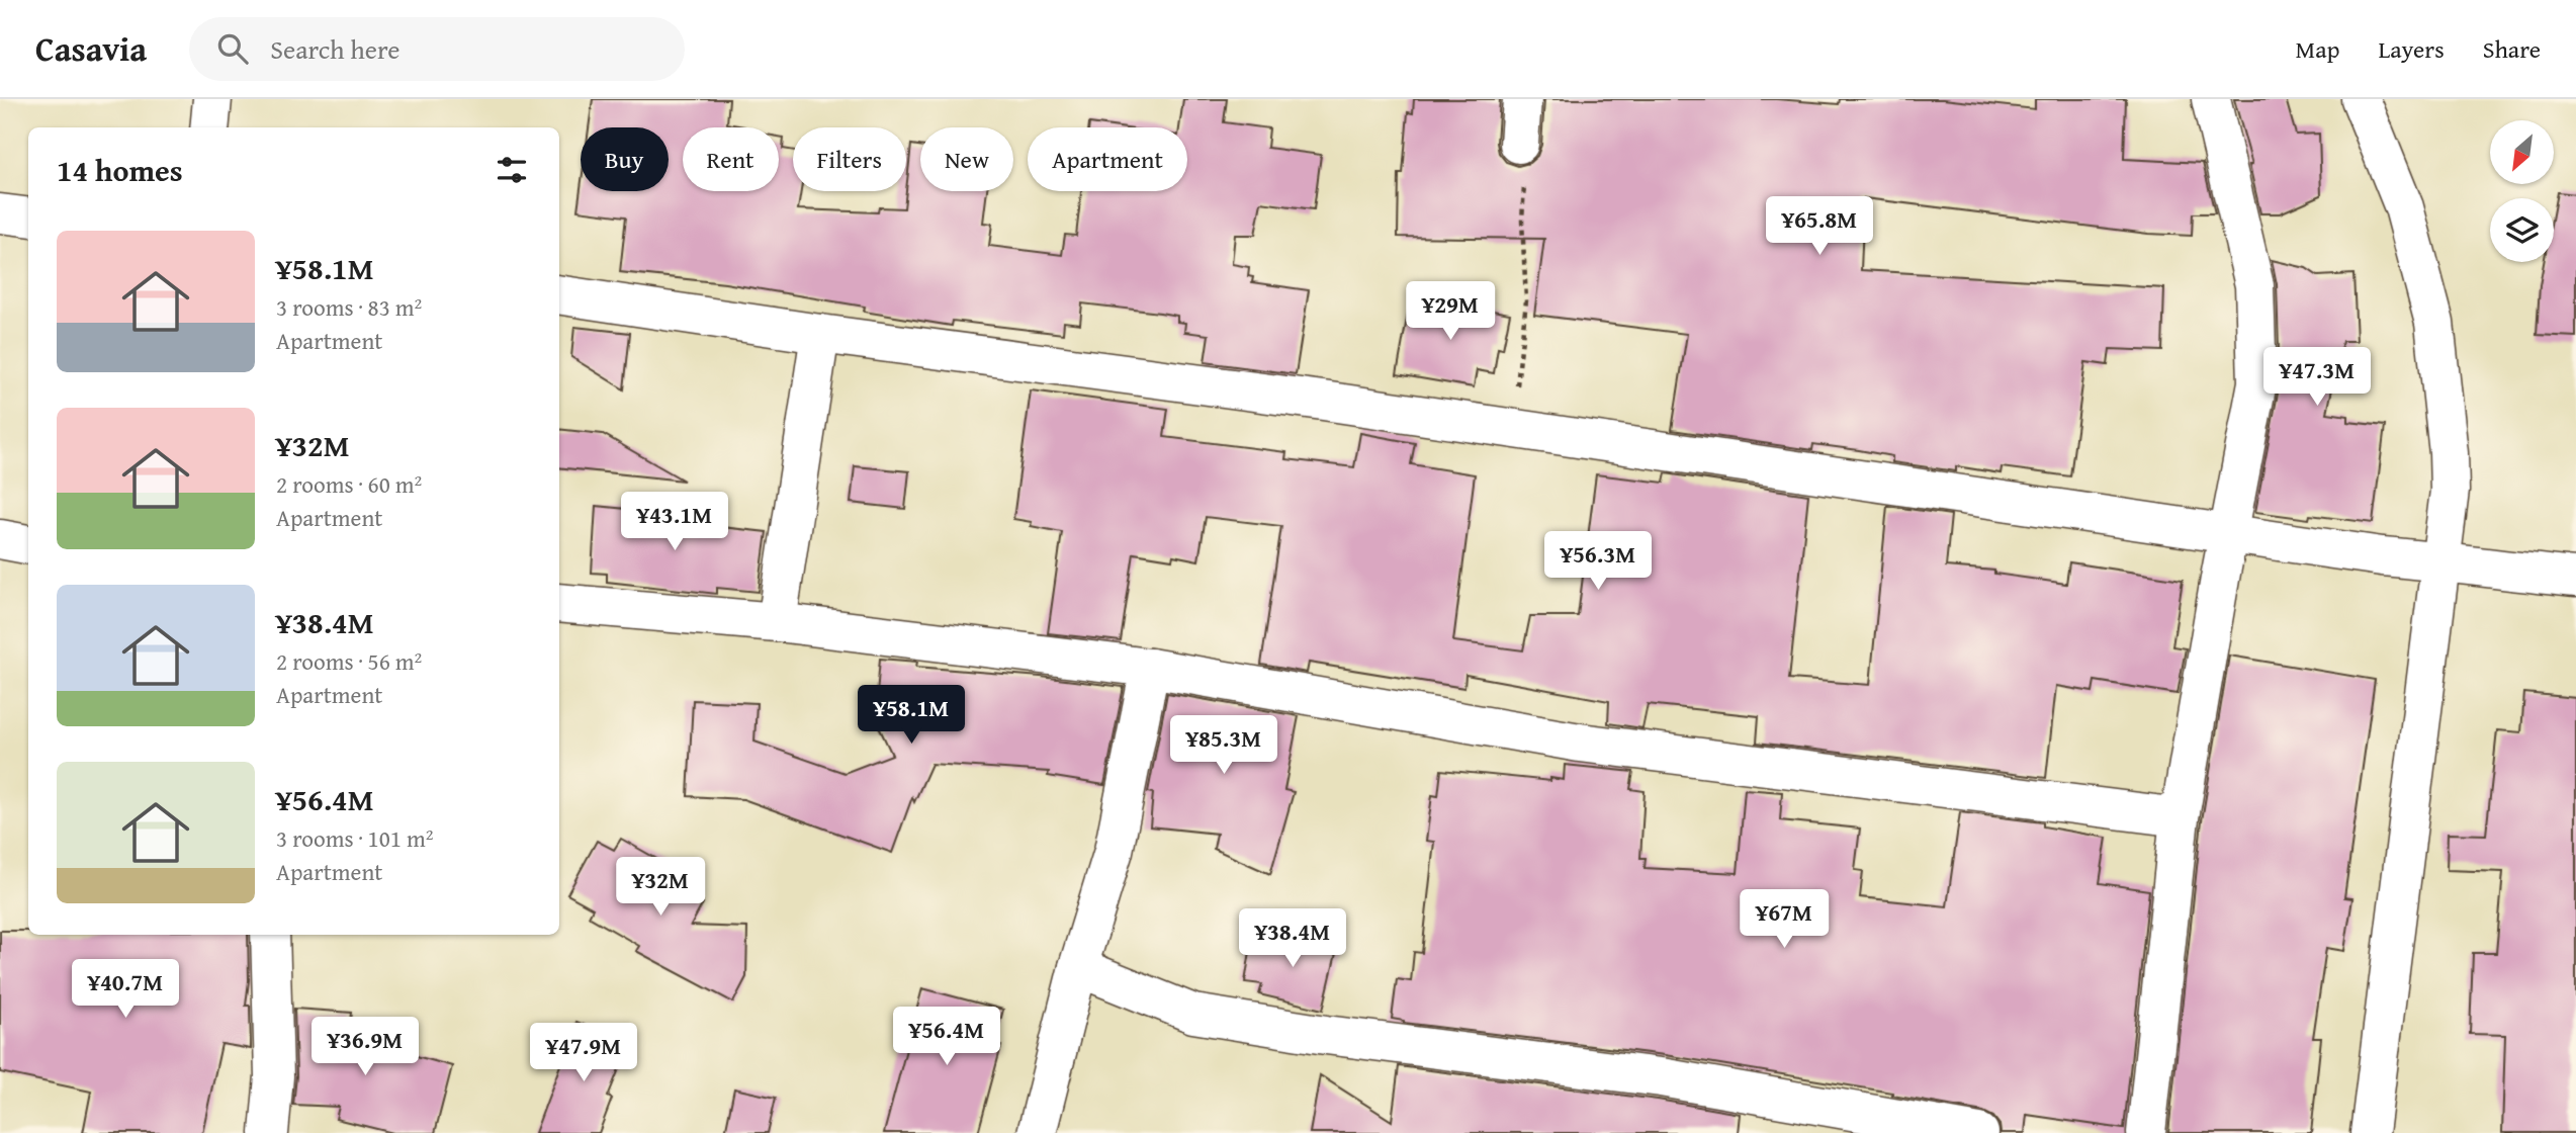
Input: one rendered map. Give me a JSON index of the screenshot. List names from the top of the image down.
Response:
{
  "north": "bottom left",
  "page": {
    "header": "Casavia",
    "search": "Search here",
    "nav": ["Map", "Layers", "Share"],
    "chip": [
      "Buy",
      "Rent",
      "Filters",
      "New",
      "Apartment"
    ],
    "heading": "14 homes",
    "price": [
      "¥65.8M",
      "¥29M",
      "¥47.3M",
      "¥43.1M",
      "¥56.3M",
      "¥58.1M",
      "¥85.3M",
      "¥32M",
      "¥67M",
      "¥38.4M",
      "¥40.7M",
      "¥56.4M",
      "¥36.9M",
      "¥47.9M"
    ],
    "list": [
      {
        "name": "¥58.1M",
        "note": "3 rooms · 83 m² · Apartment"
      },
      {
        "name": "¥32M",
        "note": "2 rooms · 60 m² · Apartment"
      },
      {
        "name": "¥38.4M",
        "note": "2 rooms · 56 m² · Apartment"
      },
      {
        "name": "¥56.4M",
        "note": "3 rooms · 101 m² · Apartment"
      }
    ]
  }
}
